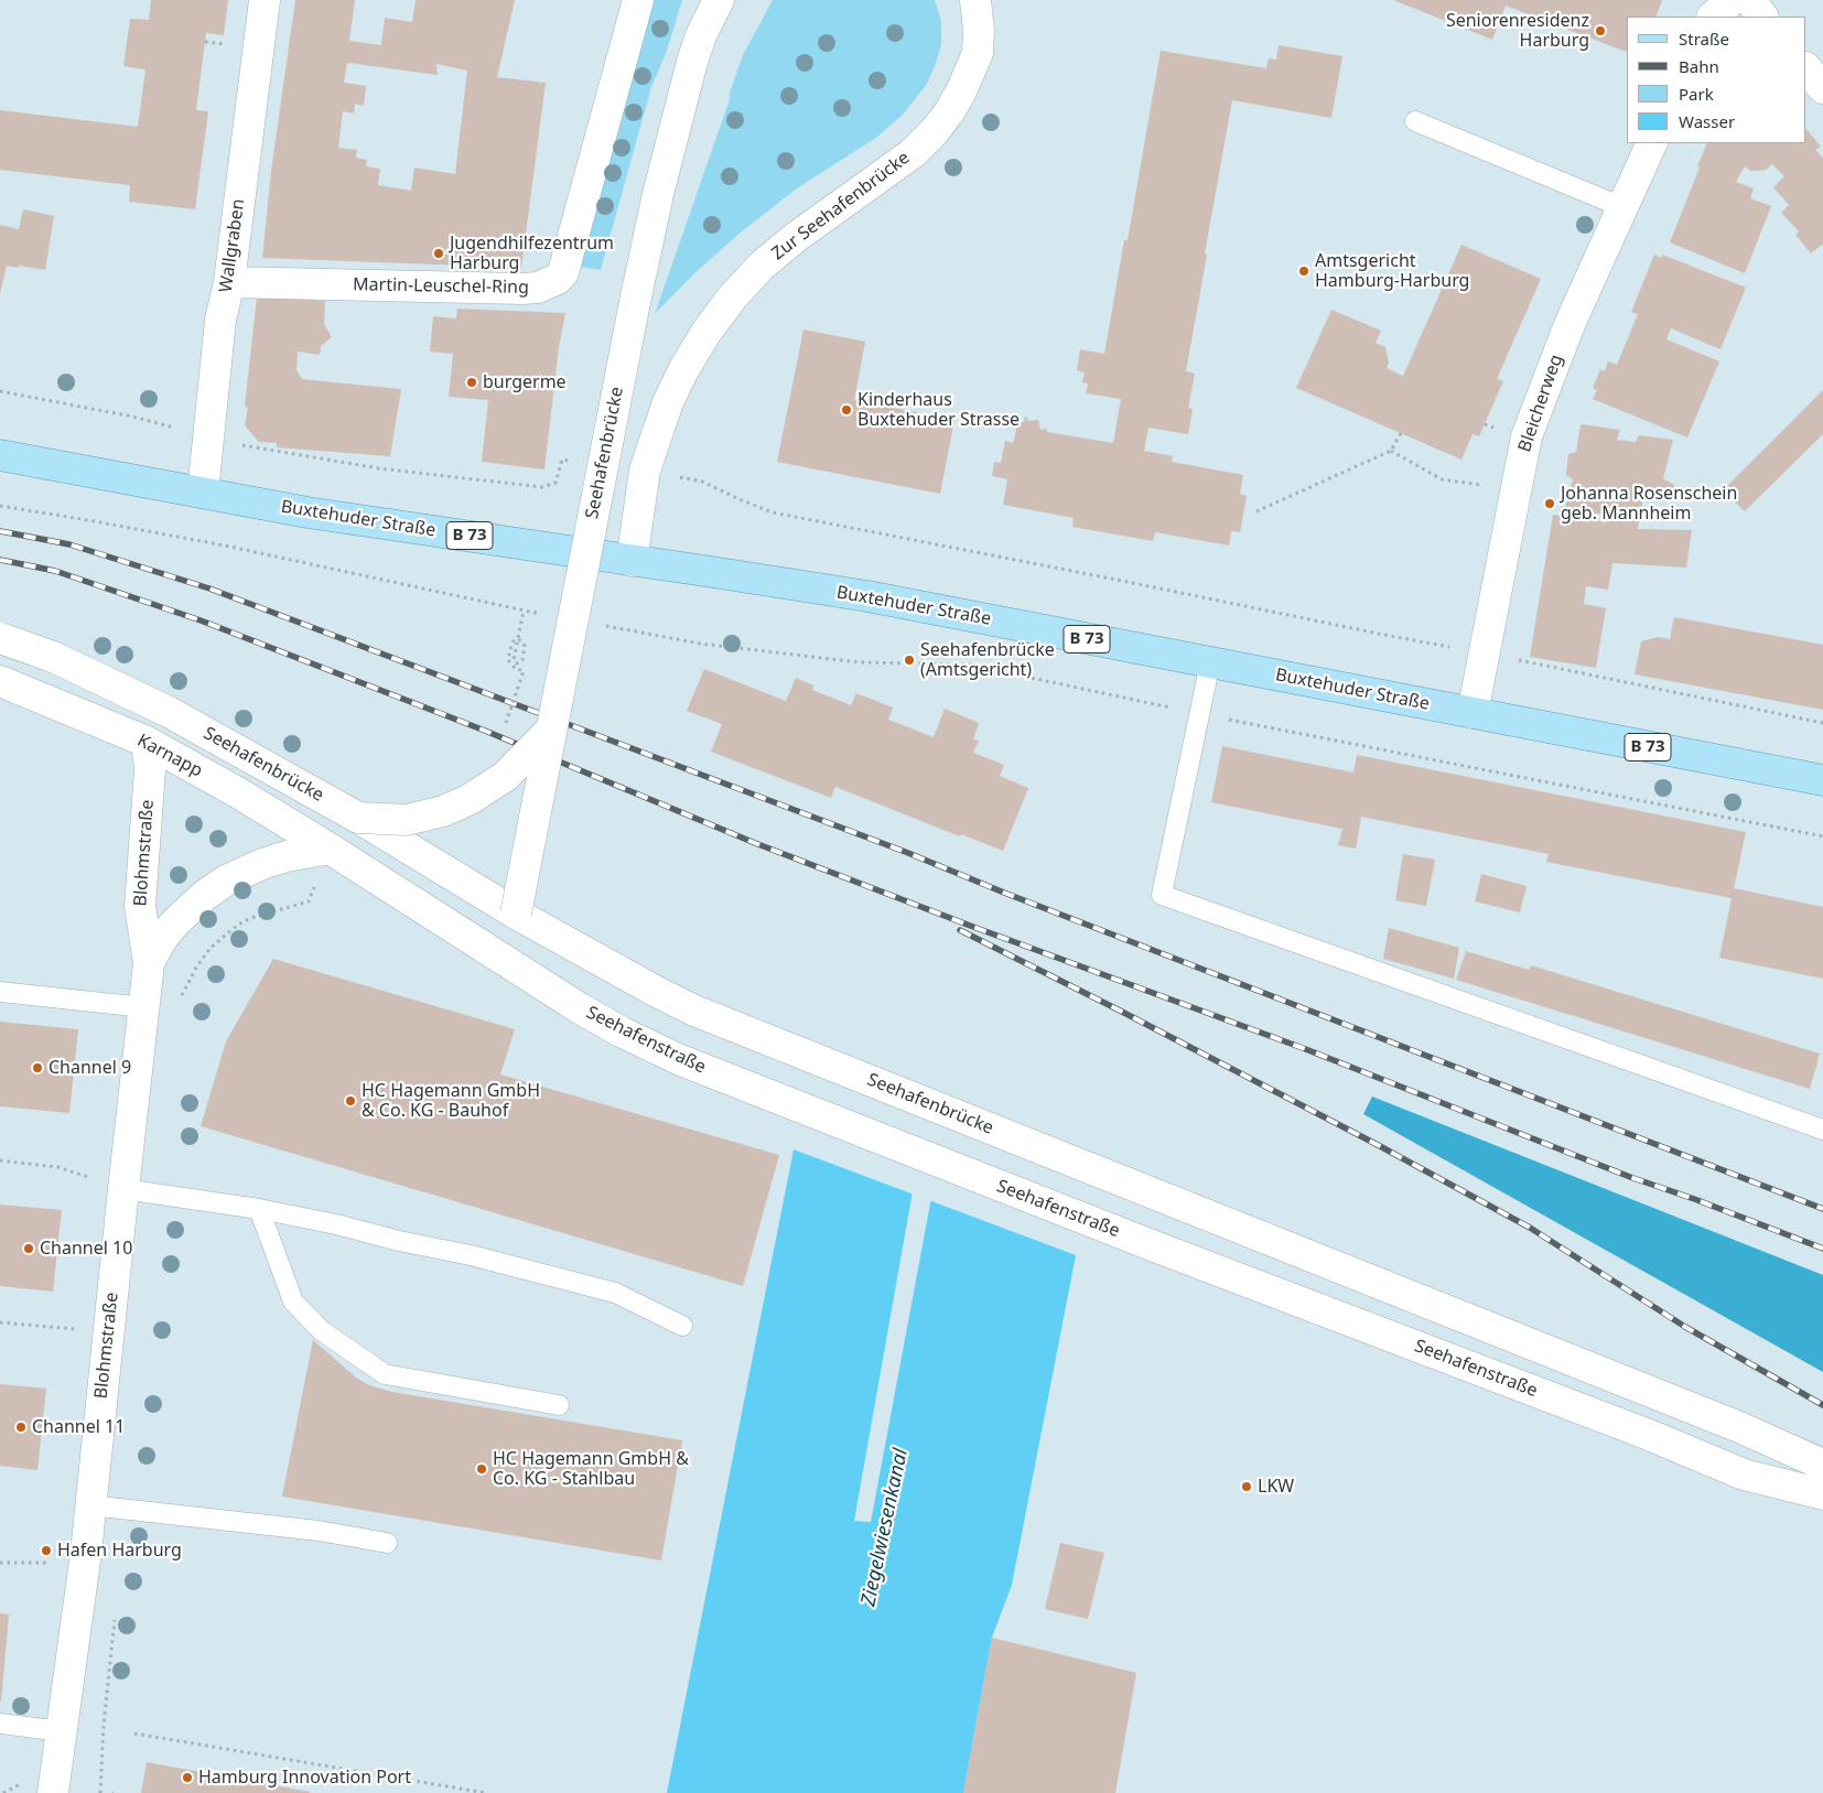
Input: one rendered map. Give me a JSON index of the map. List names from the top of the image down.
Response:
{
  "streets": {
    "main road": [
      "Zur Seehafenbrücke",
      "Wallgraben",
      "Martin-Leuschel-Ring",
      "Bleicherweg",
      "Seehafenbrücke",
      "Buxtehuder Straße",
      "B 73",
      "Karnapp",
      "Blohmstraße",
      "Seehafenstraße"
    ]
  },
  "crossings": [
    ["Zur Seehafenbrücke", "Buxtehuder Straße"],
    ["Wallgraben", "Martin-Leuschel-Ring"],
    ["Wallgraben", "Buxtehuder Straße"],
    ["Bleicherweg", "Buxtehuder Straße"],
    ["Karnapp", "Blohmstraße"],
    ["Karnapp", "Seehafenstraße"],
    ["Blohmstraße", "Seehafenstraße"]
  ],
  "water": ["Ziegelwiesenkanal"],
  "places": [
    "Seniorenresidenz Harburg",
    "Jugendhilfezentrum Harburg",
    "Amtsgericht Hamburg-Harburg",
    "burgerme",
    "Kinderhaus Buxtehuder Strasse",
    "Johanna Rosenschein geb. Mannheim",
    "Seehafenbrücke (Amtsgericht)",
    "Channel 9",
    "HC Hagemann GmbH & Co. KG - Bauhof",
    "Channel 10",
    "Channel 11",
    "HC Hagemann GmbH & Co. KG - Stahlbau",
    "LKW",
    "Hafen Harburg",
    "Hamburg Innovation Port"
  ],
  "legend": [
    "Straße",
    "Bahn",
    "Park",
    "Wasser"
  ]
}
